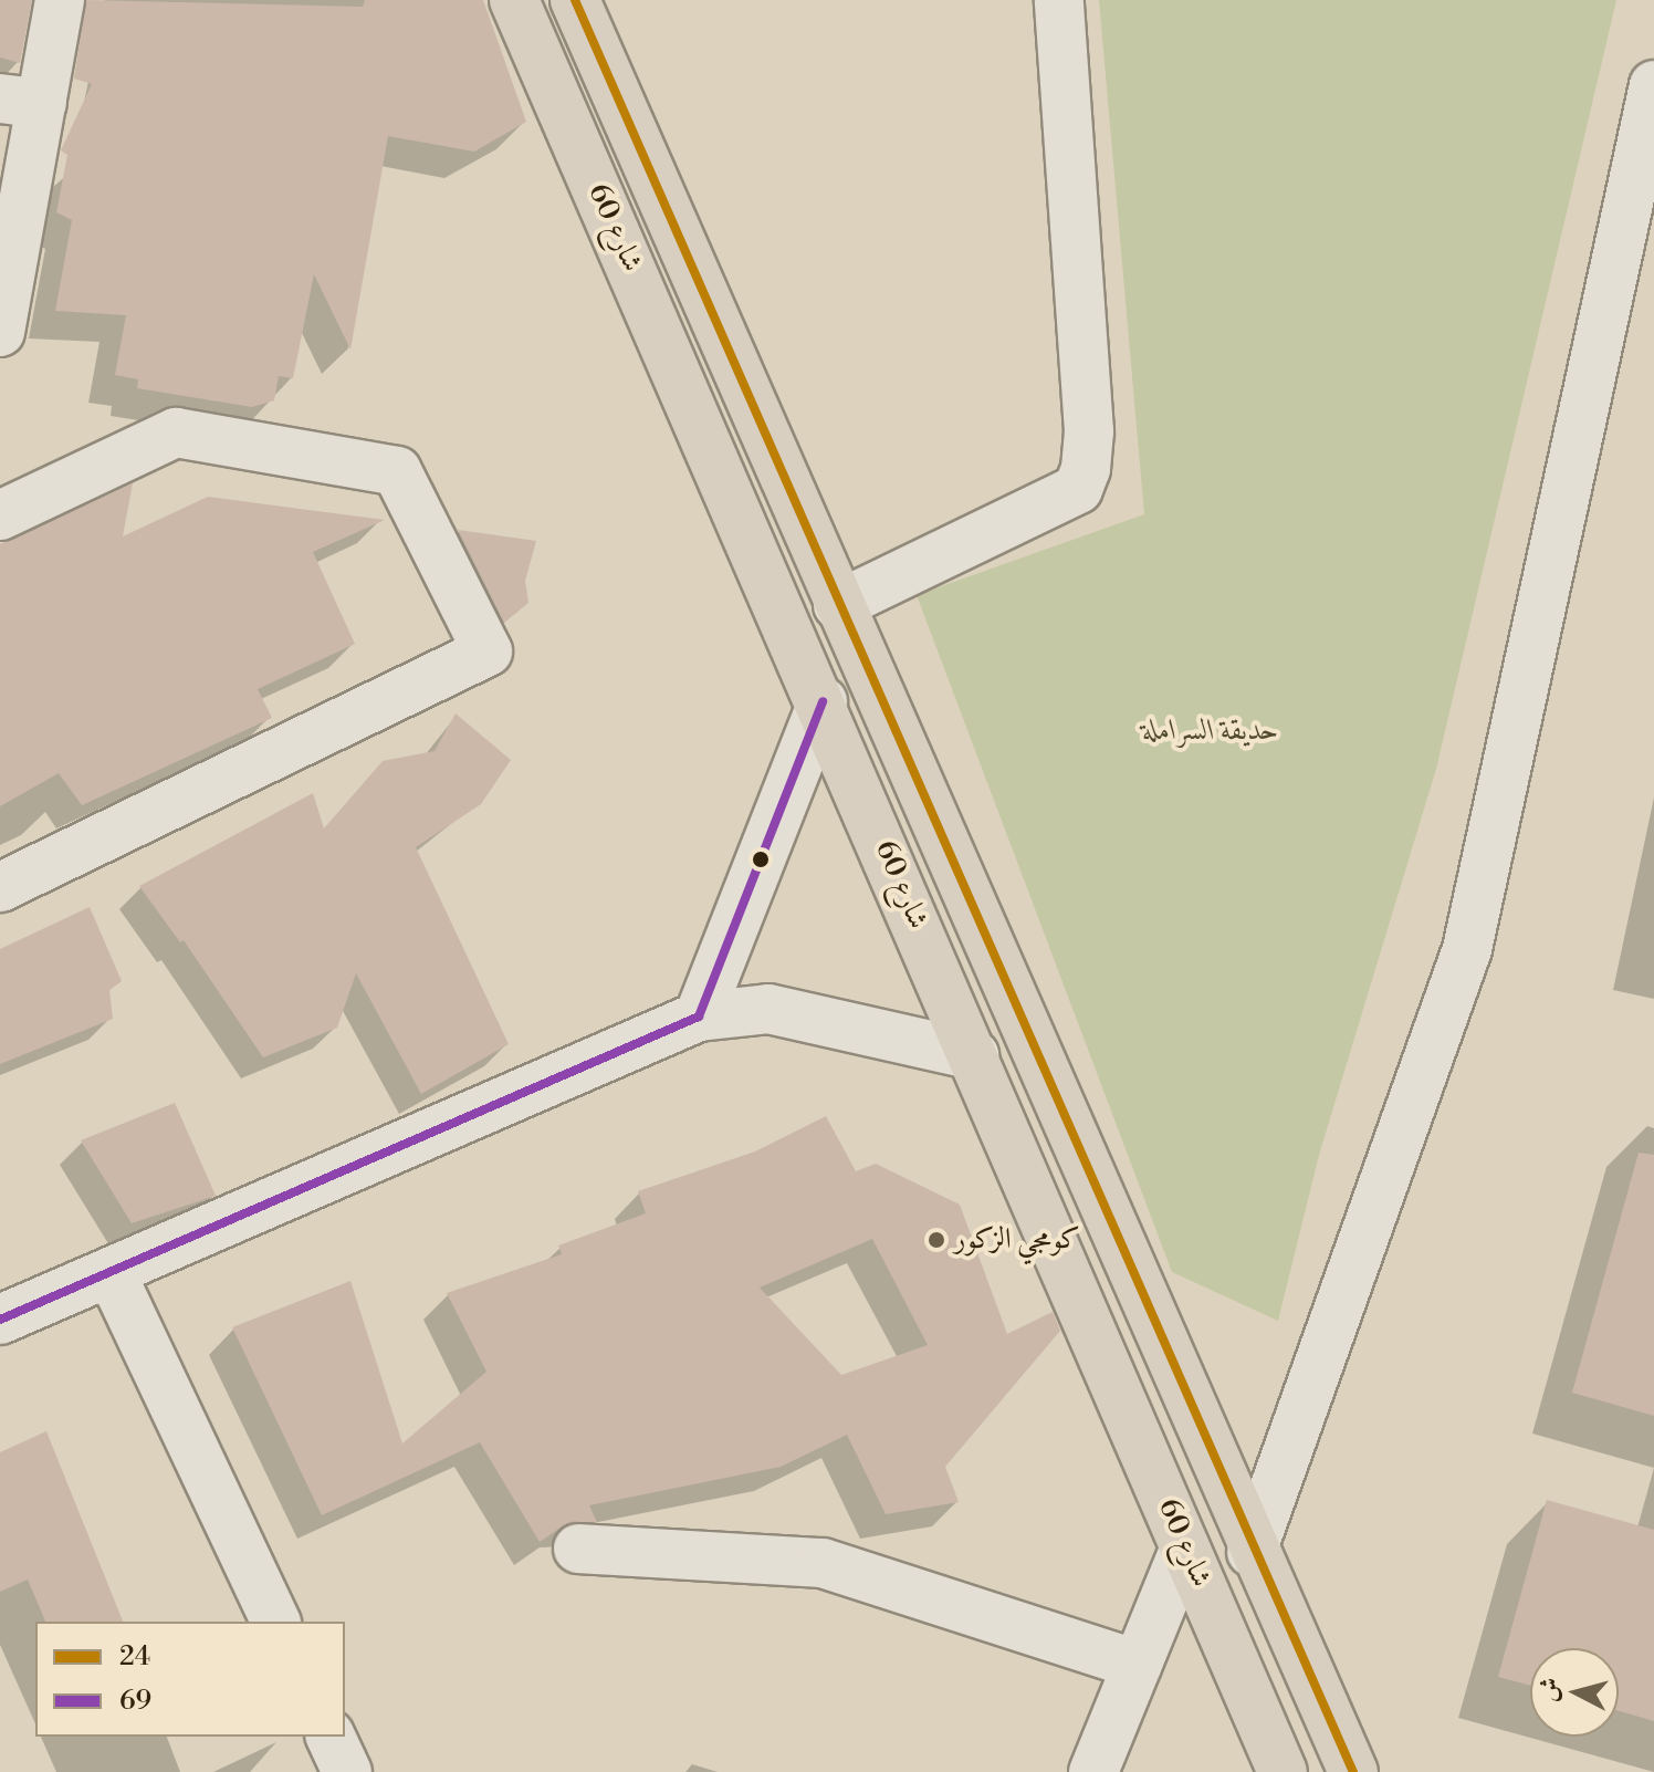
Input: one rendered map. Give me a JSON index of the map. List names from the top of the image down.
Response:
{
  "streets": {
    "main road": ["شارع 60"]
  },
  "parks": ["حديقة السراملة"],
  "places": ["كومجي الزكور"],
  "lines": ["transit line 24", "transit line 69"],
  "legend": ["24", "69"],
  "north": "left"
}
